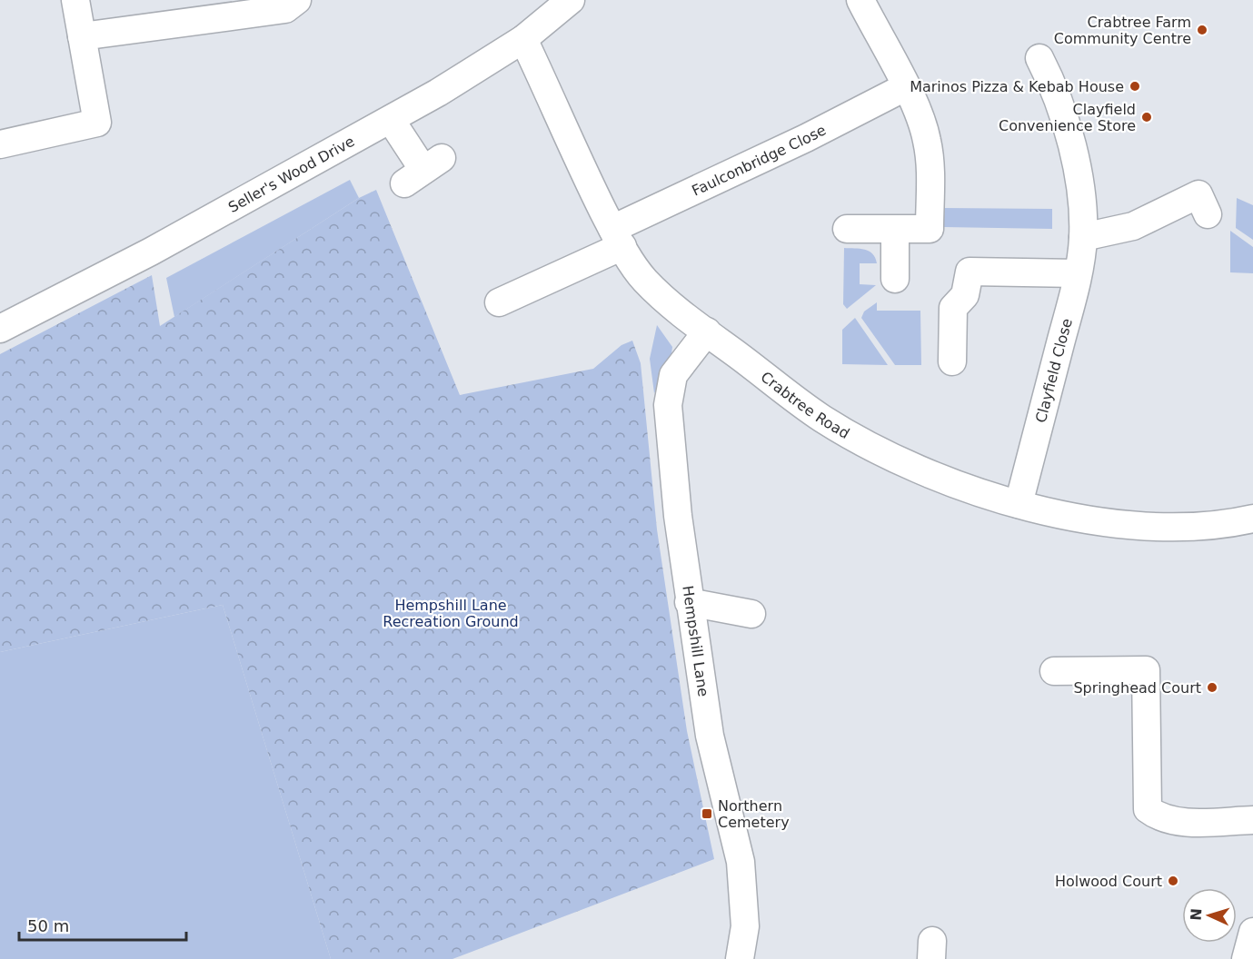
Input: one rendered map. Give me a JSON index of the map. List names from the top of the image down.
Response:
{
  "streets": {
    "street": [
      "Faulconbridge Close",
      "Seller's Wood Drive",
      "Clayfield Close",
      "Crabtree Road",
      "Hempshill Lane"
    ]
  },
  "crossings": [
    ["Faulconbridge Close", "Crabtree Road"],
    ["Seller's Wood Drive", "Crabtree Road"],
    ["Clayfield Close", "Crabtree Road"],
    ["Crabtree Road", "Hempshill Lane"]
  ],
  "parks": ["Hempshill Lane Recreation Ground"],
  "places": {
    "other": [
      "Crabtree Farm Community Centre",
      "Marinos Pizza & Kebab House",
      "Clayfield Convenience Store",
      "Springhead Court",
      "Holwood Court"
    ],
    "transit": ["Northern Cemetery"]
  },
  "scale_bar": "50 m",
  "north": "left"
}
